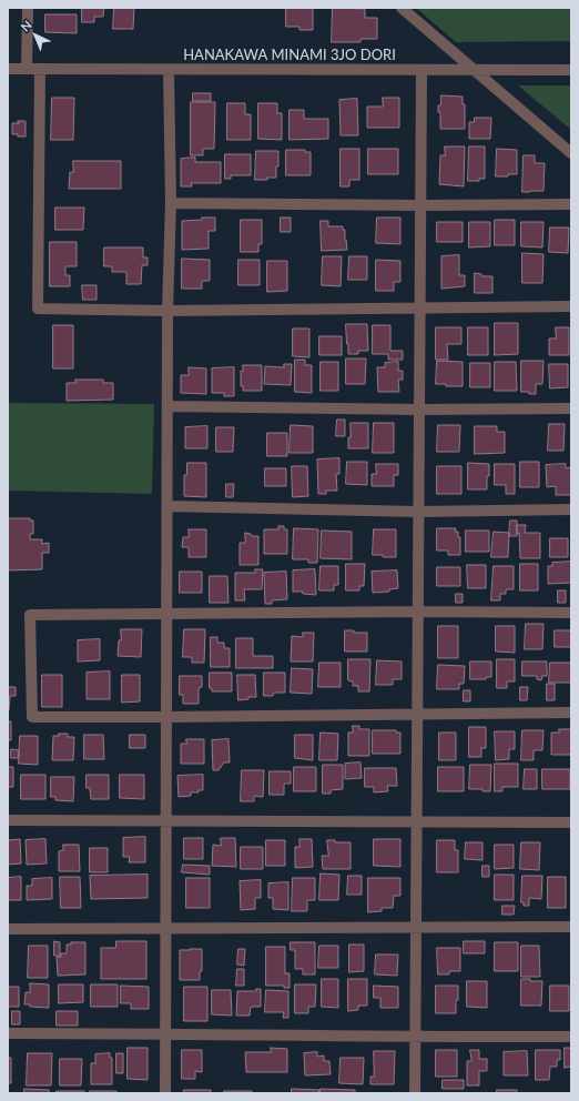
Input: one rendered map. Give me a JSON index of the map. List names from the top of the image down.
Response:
{
  "streets": {
    "street": ["HANAKAWA MINAMI 3JO DORI"]
  },
  "north": "top left"
}
